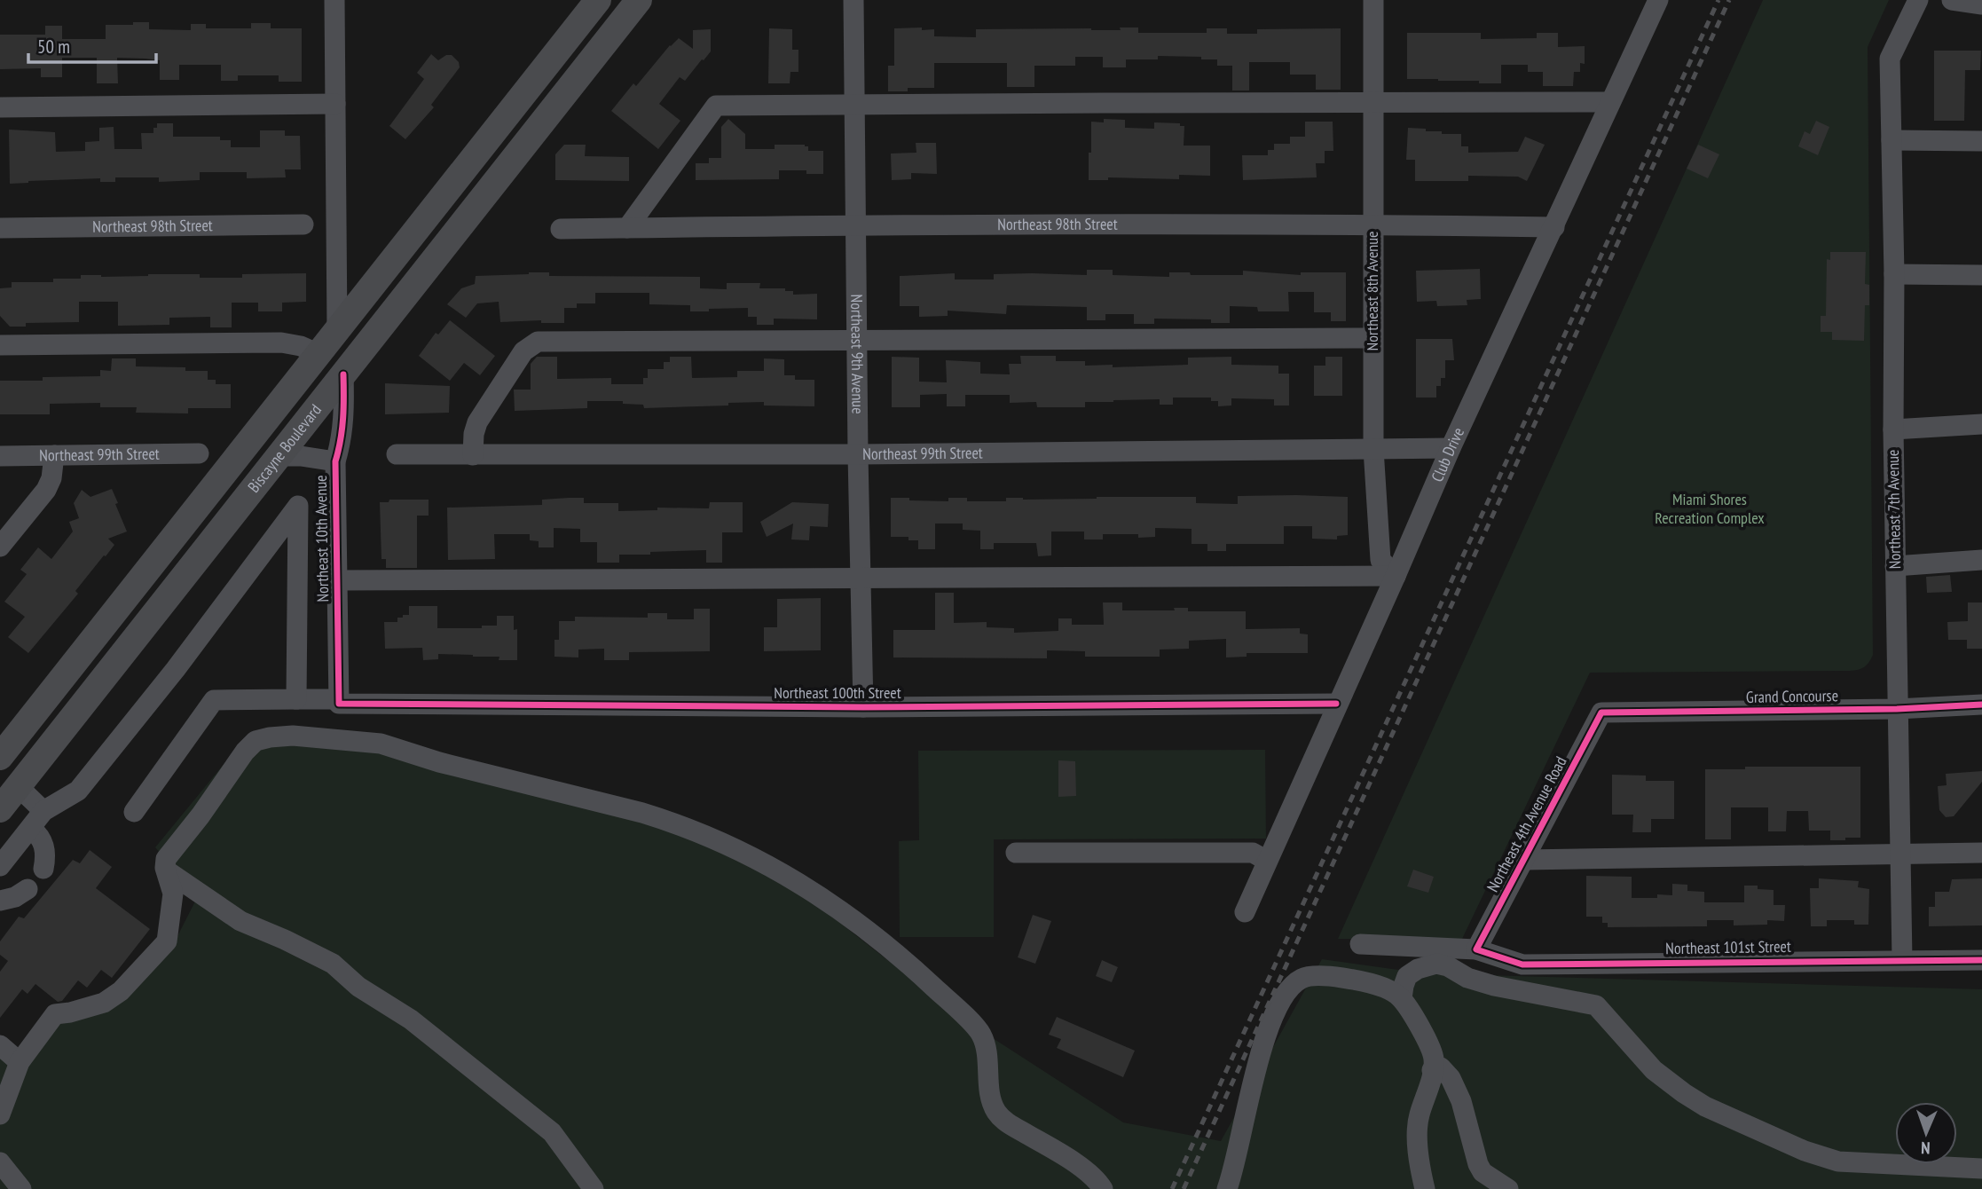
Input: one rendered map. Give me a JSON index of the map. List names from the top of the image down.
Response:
{
  "streets": {
    "main road": ["Biscayne Boulevard"],
    "street": [
      "Northeast 98th Street",
      "Northeast 8th Avenue",
      "Northeast 9th Avenue",
      "Northeast 99th Street",
      "Club Drive",
      "Northeast 7th Avenue",
      "Northeast 10th Avenue",
      "Northeast 100th Street",
      "Grand Concourse",
      "Northeast 4th Avenue Road",
      "Northeast 101st Street"
    ]
  },
  "crossings": [
    ["Northeast 98th Street", "Northeast 8th Avenue"],
    ["Northeast 98th Street", "Northeast 9th Avenue"],
    ["Northeast 98th Street", "Club Drive"],
    ["Northeast 8th Avenue", "Northeast 99th Street"],
    ["Northeast 8th Avenue", "Club Drive"],
    ["Northeast 9th Avenue", "Northeast 99th Street"],
    ["Northeast 9th Avenue", "Northeast 100th Street"],
    ["Biscayne Boulevard", "Northeast 10th Avenue"],
    ["Northeast 99th Street", "Club Drive"],
    ["Club Drive", "Northeast 100th Street"],
    ["Northeast 7th Avenue", "Grand Concourse"],
    ["Northeast 7th Avenue", "Northeast 101st Street"],
    ["Northeast 10th Avenue", "Northeast 100th Street"],
    ["Grand Concourse", "Northeast 4th Avenue Road"],
    ["Northeast 4th Avenue Road", "Northeast 101st Street"]
  ],
  "parks": ["Miami Shores Recreation Complex"],
  "scale_bar": "50 m",
  "north": "bottom"
}
